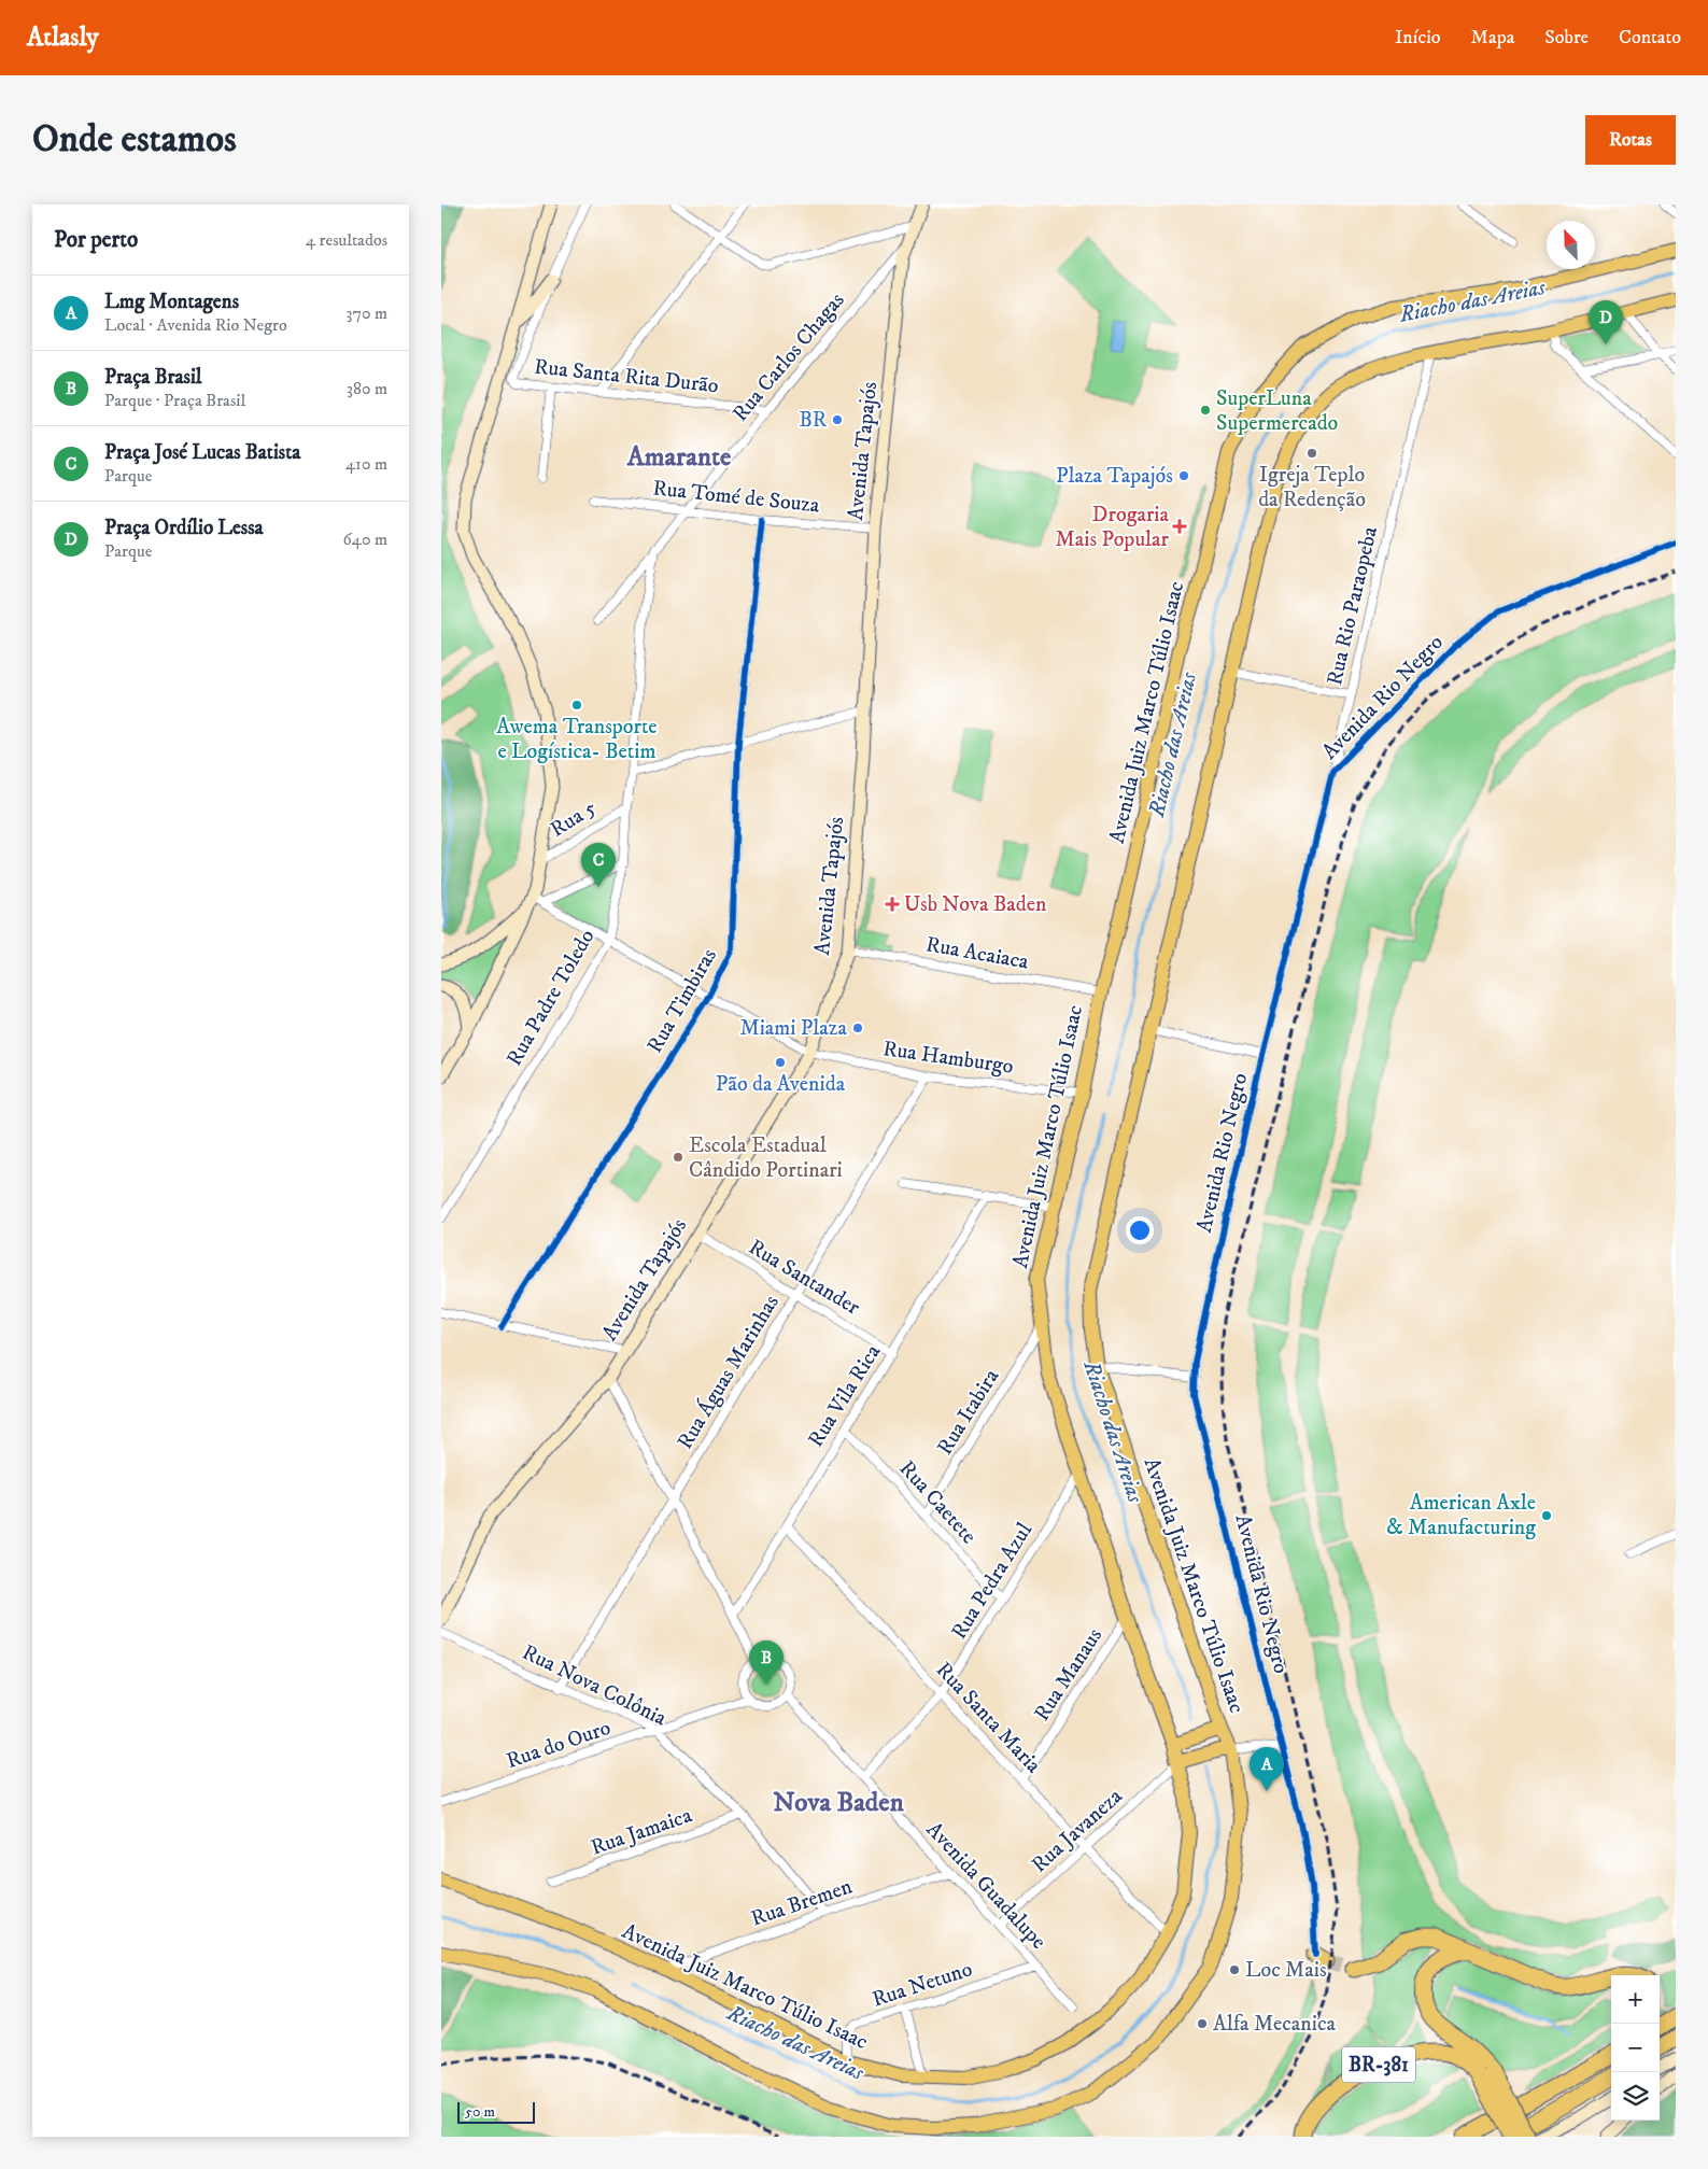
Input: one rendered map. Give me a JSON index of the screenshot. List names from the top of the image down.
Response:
{
  "streets": {
    "highway": ["BR-381"],
    "main road": ["Avenida Tapajós", "Avenida Juiz Marco Túlio Isaac"],
    "street": [
      "Rua Carlos Chagas",
      "Rua Santa Rita Durão",
      "Rua Tomé de Souza",
      "Rua Rio Paraopeba",
      "Avenida Rio Negro",
      "Rua 5",
      "Rua Acaiaca",
      "Rua Padre Toledo",
      "Rua Timbiras",
      "Rua Hamburgo",
      "Rua Santander",
      "Rua Águas Marinhas",
      "Rua Vila Rica",
      "Rua Itabira",
      "Rua Caetete",
      "Rua Pedra Azul",
      "Rua Manaus",
      "Rua Nova Colônia",
      "Rua Santa Maria",
      "Rua do Ouro",
      "Rua Javaneza",
      "Rua Jamaica",
      "Avenida Guadalupe",
      "Rua Bremen",
      "Rua Netuno"
    ]
  },
  "crossings": [
    ["Rua Carlos Chagas", "Rua Santa Rita Durão"],
    ["Rua Carlos Chagas", "Avenida Tapajós"],
    ["Rua Carlos Chagas", "Rua Tomé de Souza"],
    ["Rua Carlos Chagas", "Rua Padre Toledo"],
    ["Avenida Tapajós", "Rua Tomé de Souza"],
    ["Avenida Tapajós", "Rua Acaiaca"],
    ["Avenida Tapajós", "Rua Hamburgo"],
    ["Avenida Tapajós", "Rua Santander"],
    ["Rua Tomé de Souza", "Rua Timbiras"],
    ["Rua Rio Paraopeba", "Avenida Rio Negro"],
    ["Rua Rio Paraopeba", "Avenida Juiz Marco Túlio Isaac"],
    ["Avenida Juiz Marco Túlio Isaac", "Rua Acaiaca"],
    ["Avenida Juiz Marco Túlio Isaac", "Rua Hamburgo"],
    ["Avenida Juiz Marco Túlio Isaac", "Rua Itabira"],
    ["Avenida Juiz Marco Túlio Isaac", "Rua Pedra Azul"],
    ["Avenida Juiz Marco Túlio Isaac", "Rua Manaus"],
    ["Avenida Juiz Marco Túlio Isaac", "Rua Santa Maria"],
    ["Avenida Juiz Marco Túlio Isaac", "Rua Javaneza"],
    ["Avenida Juiz Marco Túlio Isaac", "Rua Bremen"],
    ["Avenida Juiz Marco Túlio Isaac", "Rua Netuno"],
    ["Rua 5", "Rua Padre Toledo"],
    ["Rua Padre Toledo", "Rua Hamburgo"],
    ["Rua Timbiras", "Rua Hamburgo"],
    ["Rua Hamburgo", "Rua Águas Marinhas"],
    ["Rua Santander", "Rua Águas Marinhas"],
    ["Rua Santander", "Rua Vila Rica"],
    ["Rua Águas Marinhas", "Rua Nova Colônia"],
    ["Rua Vila Rica", "Rua Caetete"],
    ["Rua Vila Rica", "Rua Santa Maria"],
    ["Rua Itabira", "Rua Caetete"],
    ["Rua Caetete", "Rua Pedra Azul"],
    ["Rua Pedra Azul", "Rua Santa Maria"],
    ["Rua Pedra Azul", "Avenida Guadalupe"],
    ["Rua Manaus", "Rua Santa Maria"],
    ["Rua Nova Colônia", "Rua do Ouro"],
    ["Rua Nova Colônia", "Rua Jamaica"],
    ["Rua Nova Colônia", "Rua Bremen"],
    ["Rua Santa Maria", "Rua Javaneza"],
    ["Rua do Ouro", "Avenida Guadalupe"],
    ["Rua Javaneza", "Avenida Guadalupe"],
    ["Avenida Guadalupe", "Rua Bremen"],
    ["Avenida Guadalupe", "Rua Netuno"]
  ],
  "districts": ["Amarante", "Nova Baden"],
  "water": ["Riacho das Areias"],
  "places": {
    "other": [
      "SuperLuna Supermercado",
      "BR",
      "Igreja Teplo da Redenção",
      "Plaza Tapajós",
      "Awema Transporte e Logística- Betim",
      "Miami Plaza",
      "Pão da Avenida",
      "Escola Estadual Cândido Portinari",
      "American Axle & Manufacturing",
      "Loc Mais",
      "Alfa Mecanica"
    ],
    "health": ["Drogaria Mais Popular", "Usb Nova Baden"]
  },
  "scale_bar": "50 m",
  "north": "top left",
  "page": {
    "header": "Atlasly",
    "nav": [
      "Início",
      "Mapa",
      "Sobre",
      "Contato"
    ],
    "buttons": "Rotas",
    "title": "Onde estamos",
    "heading": ["Por perto", "4 resultados"],
    "list": [
      {
        "mark": "A",
        "name": "Lmg Montagens",
        "note": "Local · Avenida Rio Negro",
        "value": "370 m"
      },
      {
        "mark": "B",
        "name": "Praça Brasil",
        "note": "Parque · Praça Brasil",
        "value": "380 m"
      },
      {
        "mark": "C",
        "name": "Praça José Lucas Batista",
        "note": "Parque",
        "value": "410 m"
      },
      {
        "mark": "D",
        "name": "Praça Ordílio Lessa",
        "note": "Parque",
        "value": "640 m"
      }
    ],
    "pins": [
      "D",
      "C",
      "B",
      "A"
    ],
    "map_buttons": ["+", "−"],
    "scale": "50 m"
  }
}
